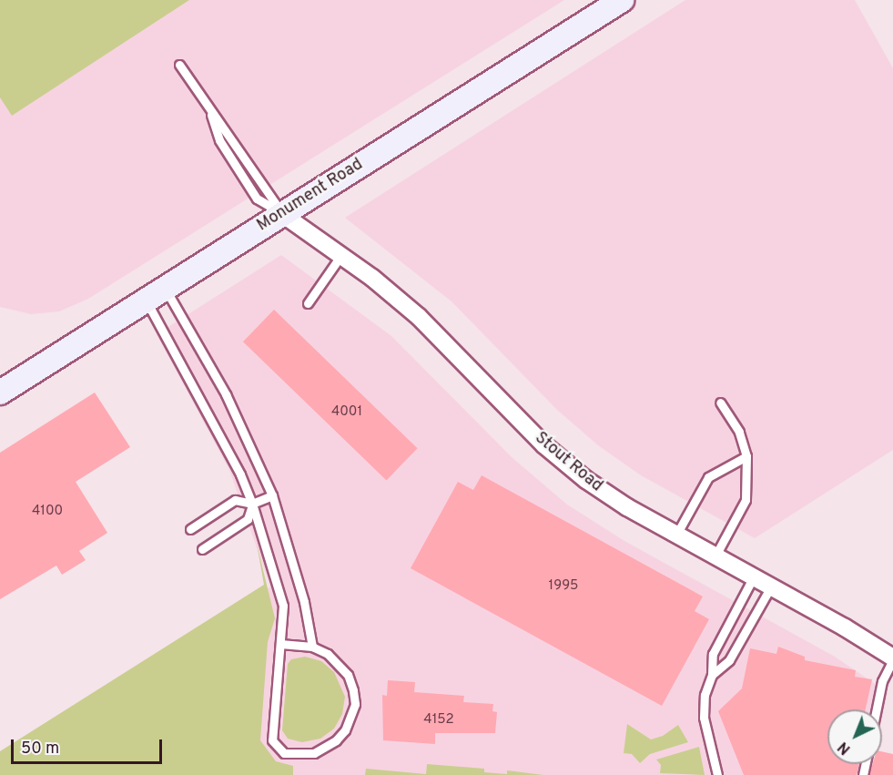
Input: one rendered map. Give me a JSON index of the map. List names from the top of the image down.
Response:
{
  "streets": {
    "street": ["Monument Road", "Stout Road"]
  },
  "crossings": [
    ["Monument Road", "Stout Road"]
  ],
  "house_numbers": [
    "4001",
    "4100",
    "1995",
    "4152"
  ],
  "scale_bar": "50 m",
  "north": "bottom left"
}
